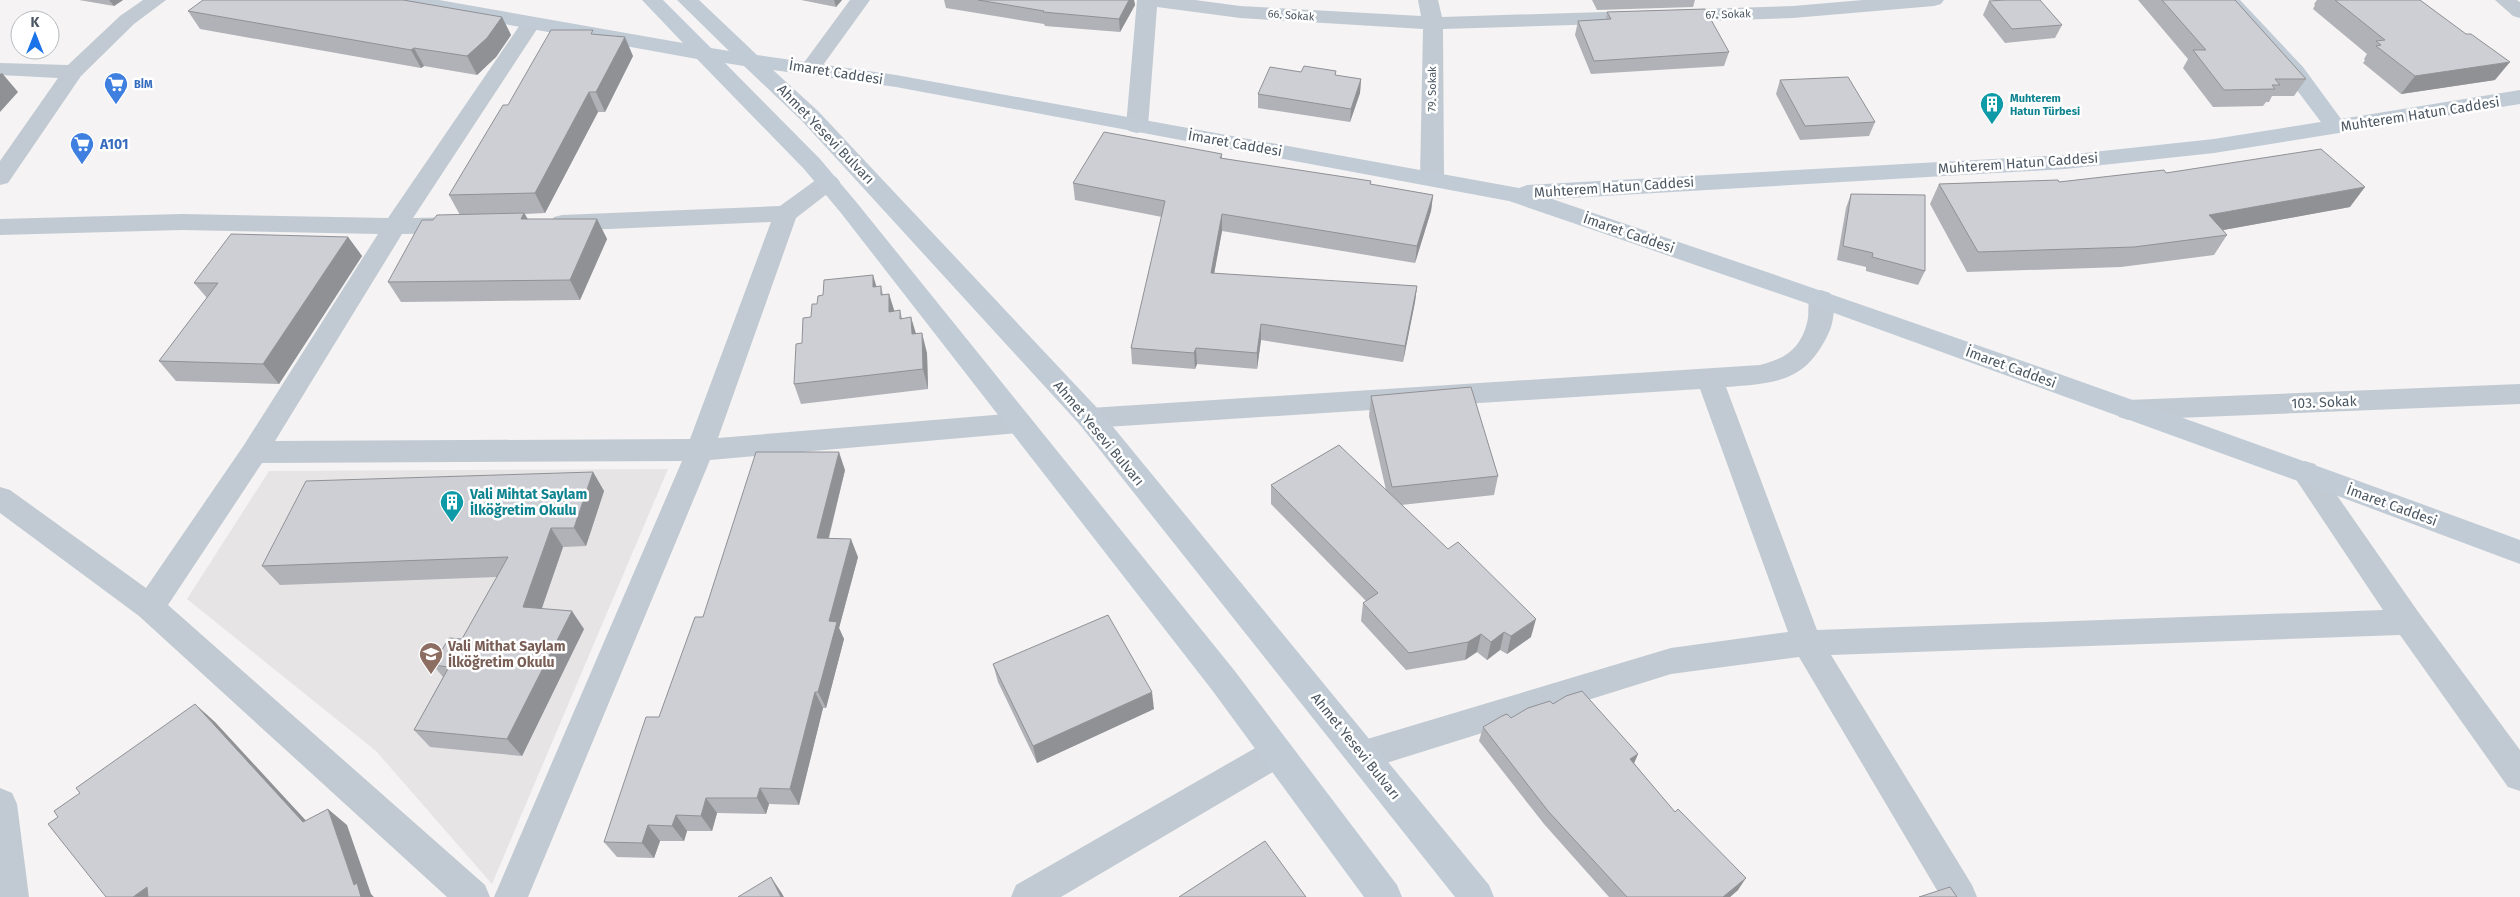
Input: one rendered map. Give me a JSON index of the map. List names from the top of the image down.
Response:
{
  "streets": {
    "street": [
      "67. Sokak",
      "66. Sokak",
      "İmaret Caddesi",
      "79. Sokak",
      "Muhterem Hatun Caddesi",
      "Ahmet Yesevi Bulvarı",
      "103. Sokak"
    ]
  },
  "crossings": [
    ["67. Sokak", "66. Sokak"],
    ["67. Sokak", "79. Sokak"],
    ["66. Sokak", "79. Sokak"],
    ["İmaret Caddesi", "79. Sokak"],
    ["İmaret Caddesi", "Muhterem Hatun Caddesi"],
    ["İmaret Caddesi", "Ahmet Yesevi Bulvarı"],
    ["İmaret Caddesi", "103. Sokak"]
  ],
  "places": {
    "supermarket": ["BİM", "A101"],
    "building": ["Muhterem Hatun Türbesi", "Vali Mihtat Saylam İlköğretim Okulu"],
    "school or university": ["Vali Mithat Saylam İlköğretim Okulu"]
  },
  "north": "top"
}
